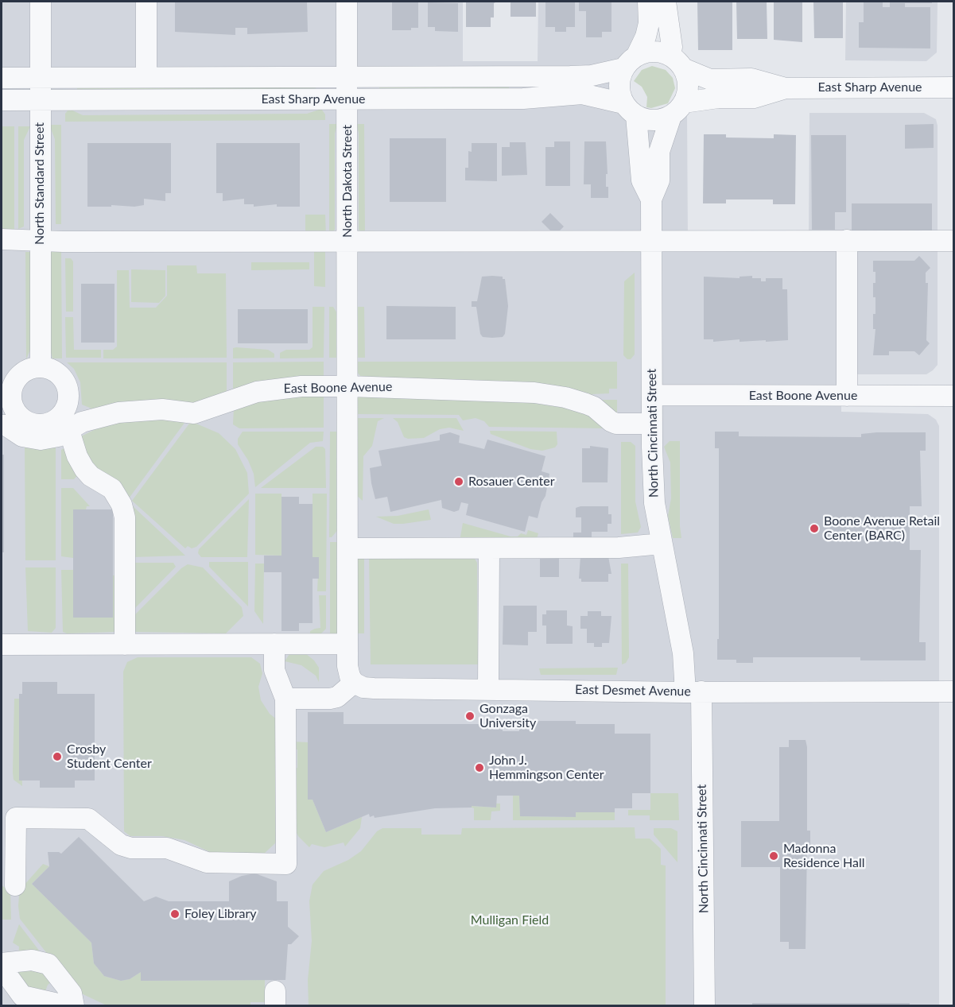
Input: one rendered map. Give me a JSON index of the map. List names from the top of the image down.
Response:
{
  "streets": {
    "street": [
      "East Sharp Avenue",
      "North Dakota Street",
      "North Standard Street",
      "East Boone Avenue",
      "North Cincinnati Street",
      "East Desmet Avenue"
    ]
  },
  "crossings": [
    ["East Sharp Avenue", "North Dakota Street"],
    ["East Sharp Avenue", "North Standard Street"],
    ["East Sharp Avenue", "North Cincinnati Street"],
    ["North Dakota Street", "East Boone Avenue"],
    ["East Boone Avenue", "North Cincinnati Street"],
    ["North Cincinnati Street", "East Desmet Avenue"]
  ],
  "parks": ["Mulligan Field"],
  "places": [
    "Rosauer Center",
    "Boone Avenue Retail Center (BARC)",
    "Gonzaga University",
    "Crosby Student Center",
    "John J. Hemmingson Center",
    "Madonna Residence Hall",
    "Foley Library"
  ]
}
